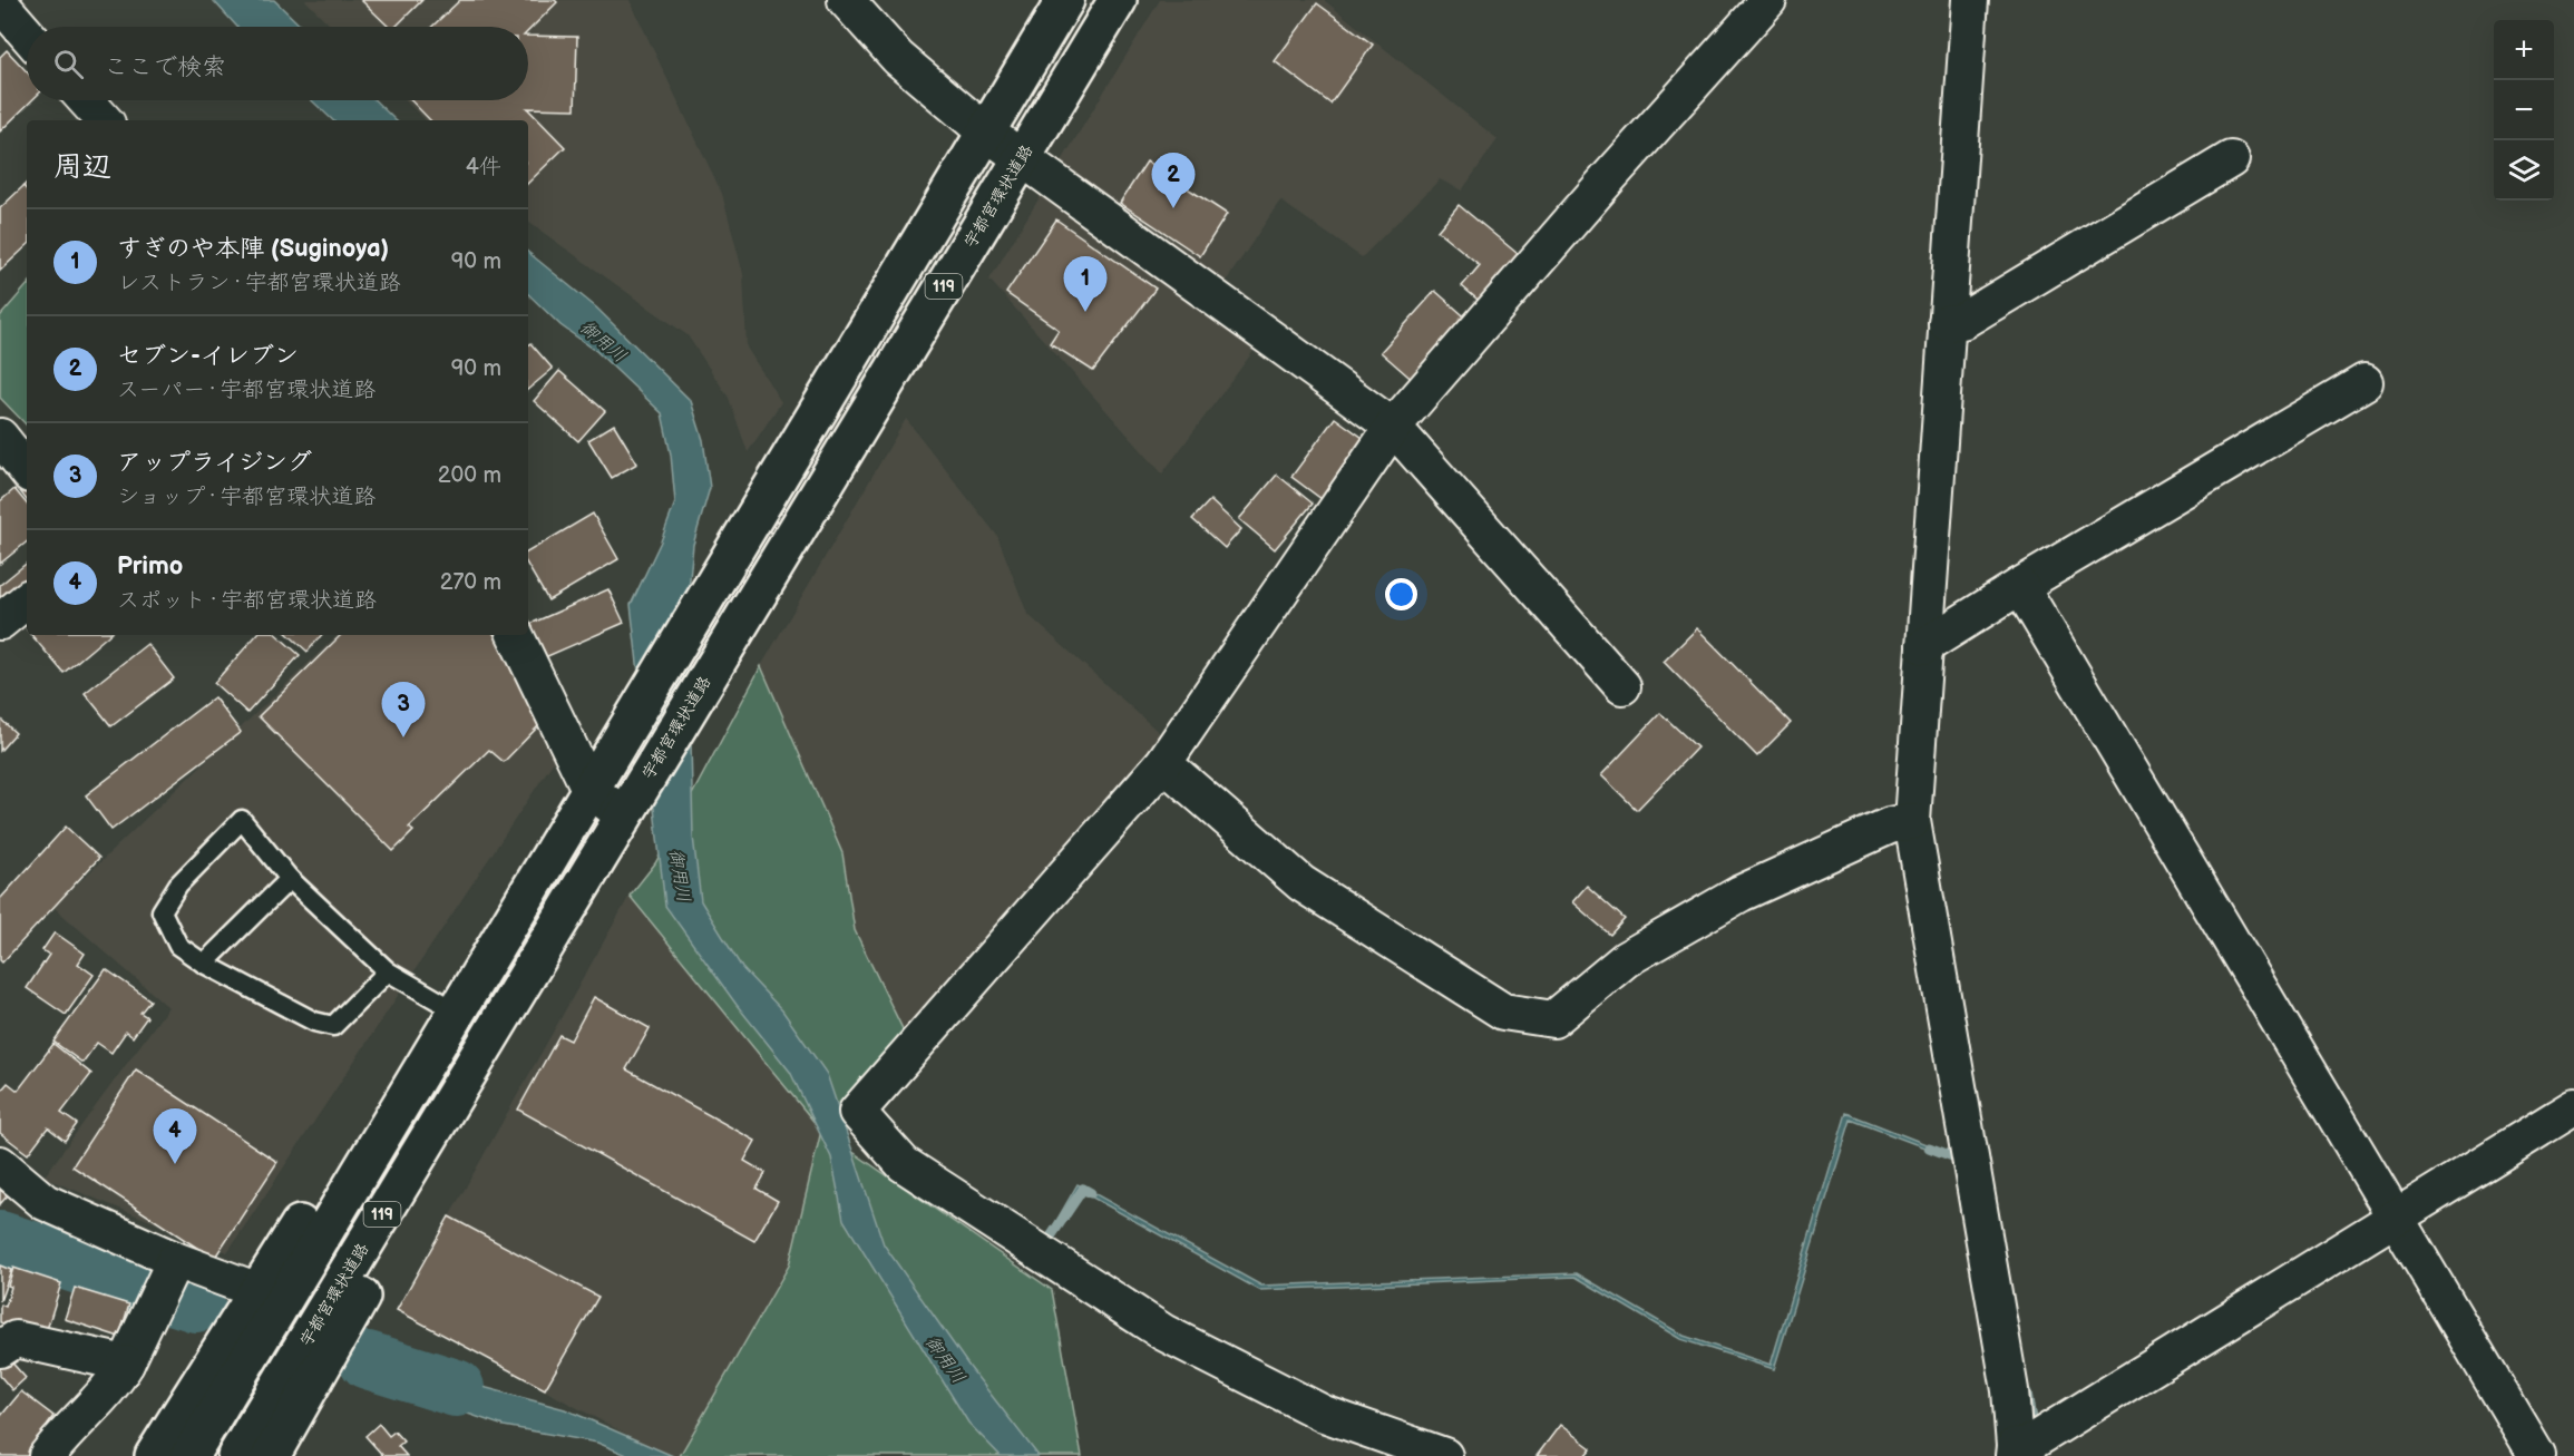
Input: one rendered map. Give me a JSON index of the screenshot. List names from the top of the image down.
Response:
{
  "streets": {
    "highway": ["宇都宮環状道路", "119"]
  },
  "crossings": [
    ["宇都宮環状道路", "119"]
  ],
  "water": ["御用川"],
  "page": {
    "map_buttons": ["+", "−"],
    "search": "ここで検索",
    "heading": ["周辺", "4件"],
    "pins": [
      "2",
      "1",
      "3",
      "4"
    ],
    "list": [
      {
        "mark": "1",
        "name": "すぎのや本陣 (Suginoya)",
        "note": "レストラン · 宇都宮環状道路",
        "value": "90 m"
      },
      {
        "mark": "2",
        "name": "セブン-イレブン",
        "note": "スーパー · 宇都宮環状道路",
        "value": "90 m"
      },
      {
        "mark": "3",
        "name": "アップライジング",
        "note": "ショップ · 宇都宮環状道路",
        "value": "200 m"
      },
      {
        "mark": "4",
        "name": "Primo",
        "note": "スポット · 宇都宮環状道路",
        "value": "270 m"
      }
    ]
  }
}
